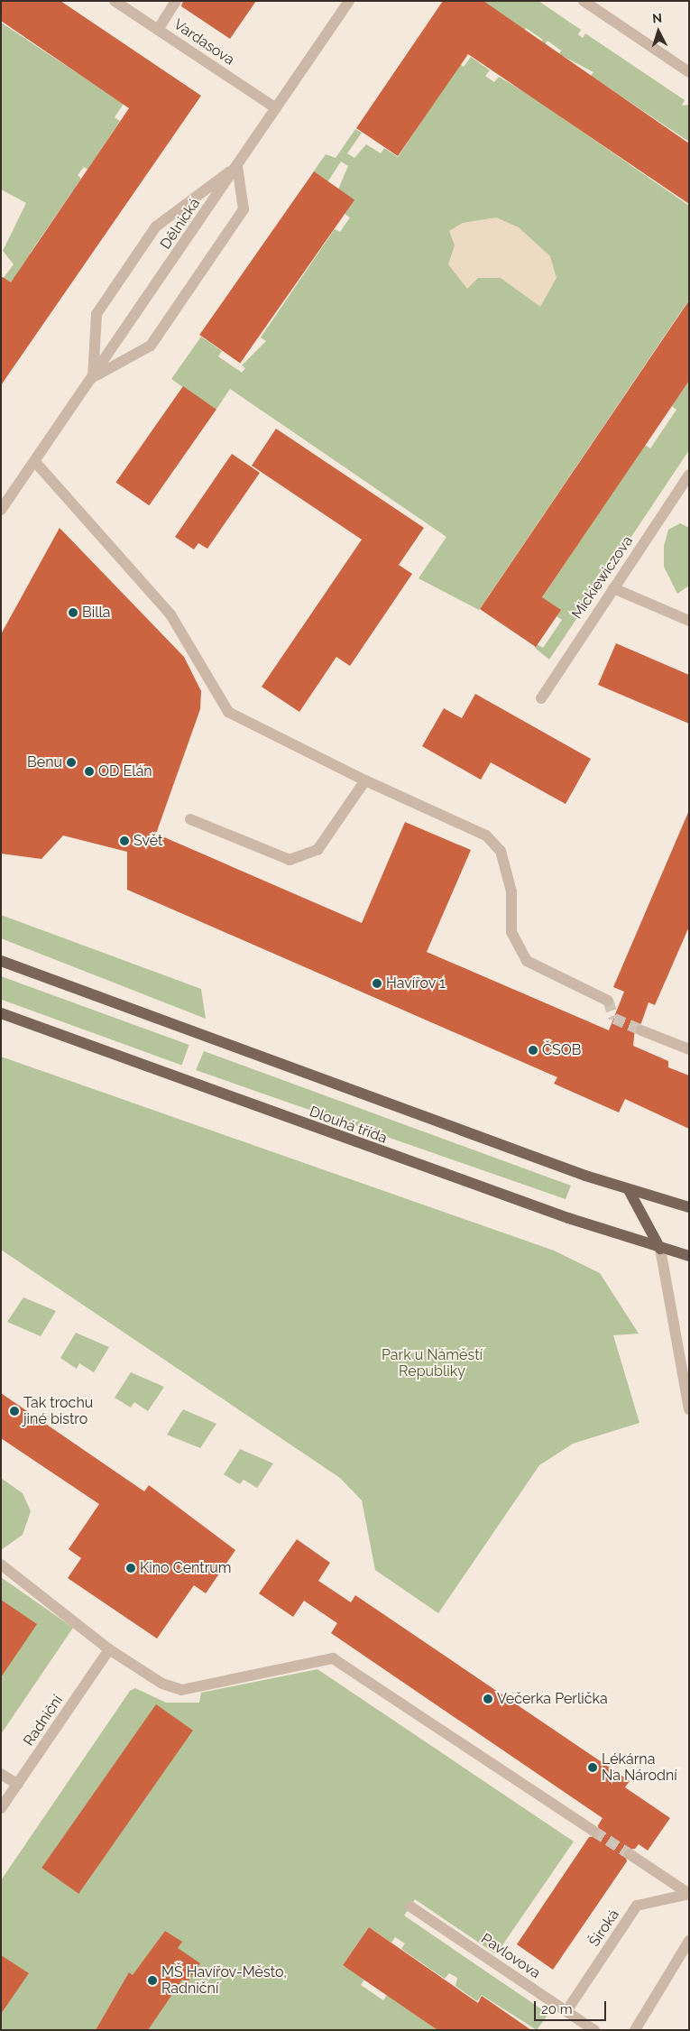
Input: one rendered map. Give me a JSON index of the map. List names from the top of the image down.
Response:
{
  "streets": {
    "main road": ["Dlouhá třída"],
    "street": [
      "Vardasova",
      "Dělnická",
      "Mickiewiczova",
      "Radniční",
      "Široká",
      "Pavlovova"
    ]
  },
  "crossings": [
    ["Vardasova", "Dělnická"],
    ["Široká", "Pavlovova"]
  ],
  "parks": ["Park u Náměstí Republiky"],
  "places": [
    "Billa",
    "Benu",
    "OD Elán",
    "Svět",
    "Havířov 1",
    "ČSOB",
    "Tak trochu jiné bistro",
    "Kino Centrum",
    "Večerka Perlička",
    "Lékárna Na Národní",
    "MŠ Havířov-Město, Radniční"
  ],
  "scale_bar": "20 m",
  "north": "top"
}
